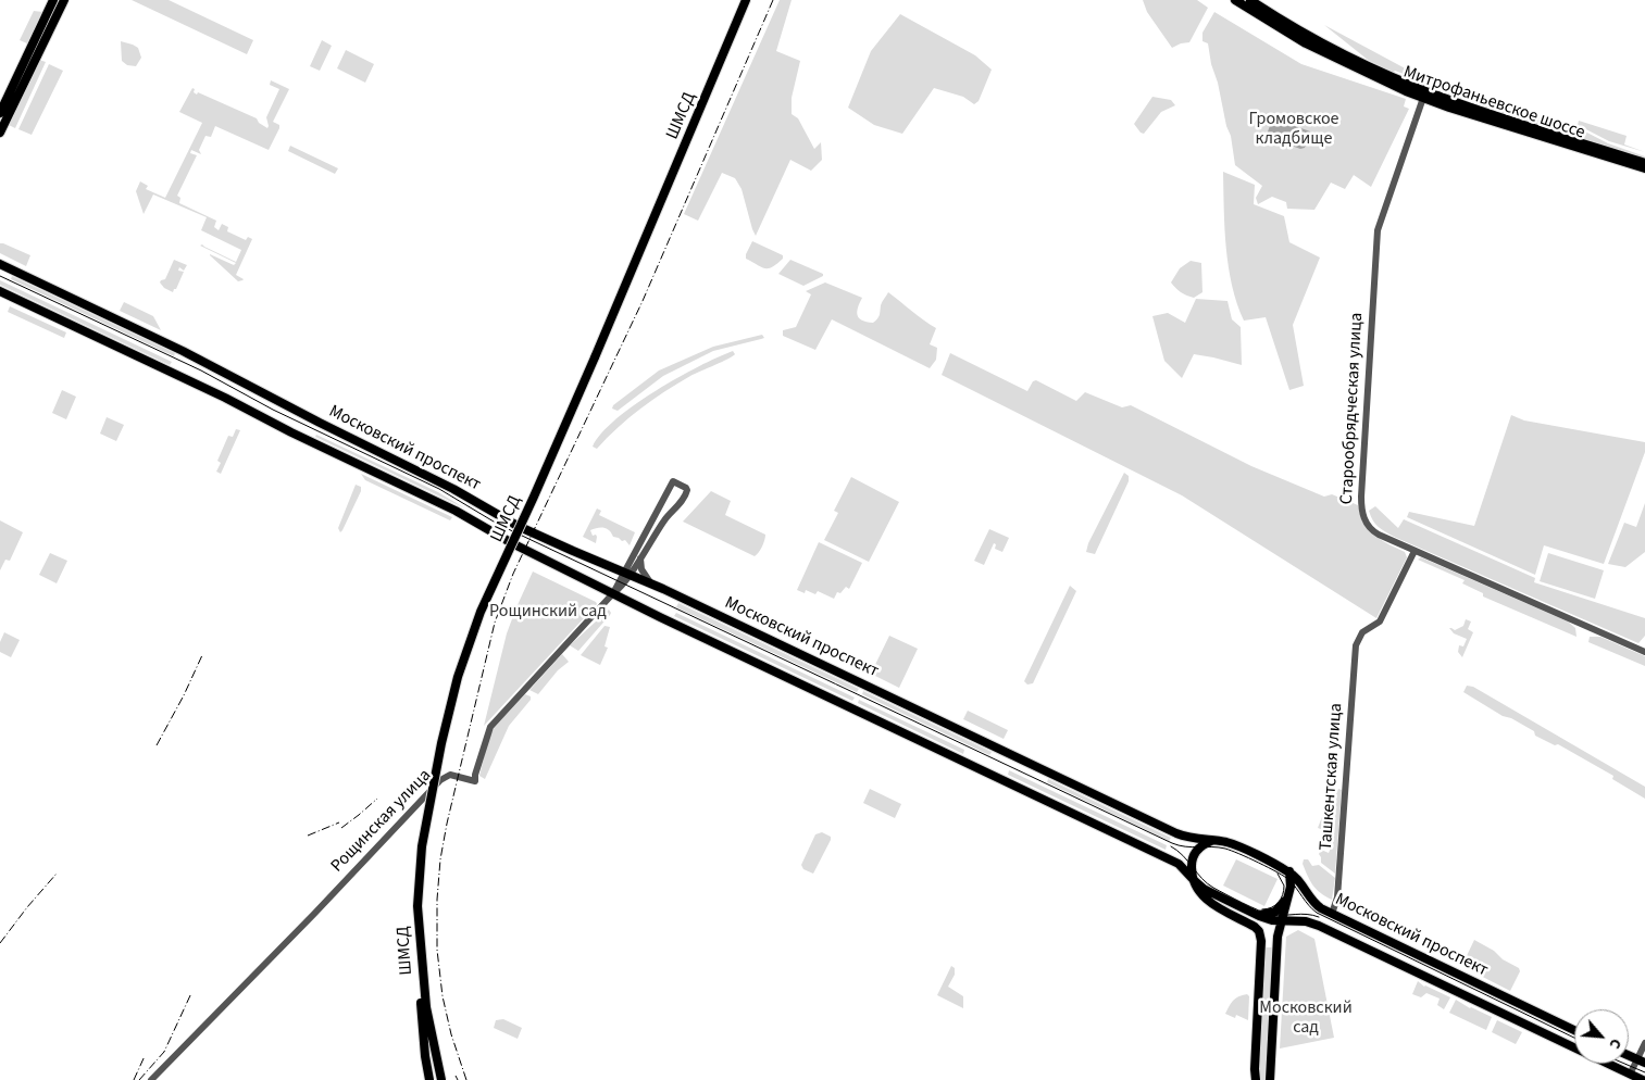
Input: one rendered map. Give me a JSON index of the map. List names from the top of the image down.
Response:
{
  "streets": {
    "main road": ["Митрофаньевское шоссе", "ШМСД", "Московский проспект"],
    "street": ["Старообрядческая улица", "Ташкентская улица", "Рощинская улица"]
  },
  "crossings": [
    ["Митрофаньевское шоссе", "Старообрядческая улица"],
    ["Старообрядческая улица", "Ташкентская улица"],
    ["Московский проспект", "Ташкентская улица"],
    ["Московский проспект", "Рощинская улица"]
  ],
  "parks": ["Громовское кладбище", "Рощинский сад", "Московский сад"],
  "north": "bottom right"
}
